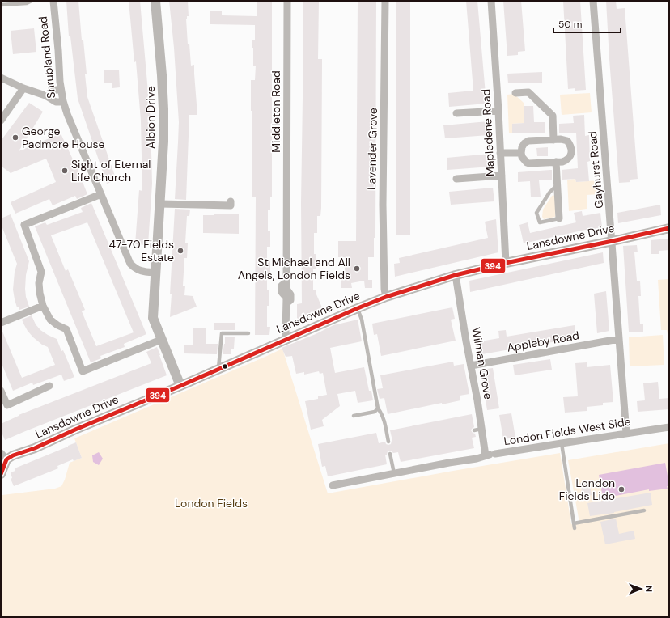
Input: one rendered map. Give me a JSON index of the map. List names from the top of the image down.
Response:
{
  "streets": {
    "street": [
      "Shrubland Road",
      "Middleton Road",
      "Albion Drive",
      "Mapledene Road",
      "Lavender Grove",
      "Gayhurst Road",
      "Lansdowne Drive",
      "Appleby Road",
      "Wilman Grove",
      "London Fields West Side"
    ]
  },
  "crossings": [
    ["Shrubland Road", "Albion Drive"],
    ["Middleton Road", "Lansdowne Drive"],
    ["Mapledene Road", "Lansdowne Drive"],
    ["Lavender Grove", "Lansdowne Drive"],
    ["Gayhurst Road", "Lansdowne Drive"],
    ["Gayhurst Road", "Appleby Road"],
    ["Gayhurst Road", "London Fields West Side"],
    ["Lansdowne Drive", "Wilman Grove"],
    ["Appleby Road", "Wilman Grove"],
    ["Wilman Grove", "London Fields West Side"]
  ],
  "parks": ["London Fields"],
  "places": [
    "George Padmore House",
    "Sight of Eternal Life Church",
    "47-70 Fields Estate",
    "St Michael and All Angels, London Fields",
    "London Fields Lido"
  ],
  "lines": ["transit line 394"],
  "scale_bar": "50 m",
  "north": "right"
}
